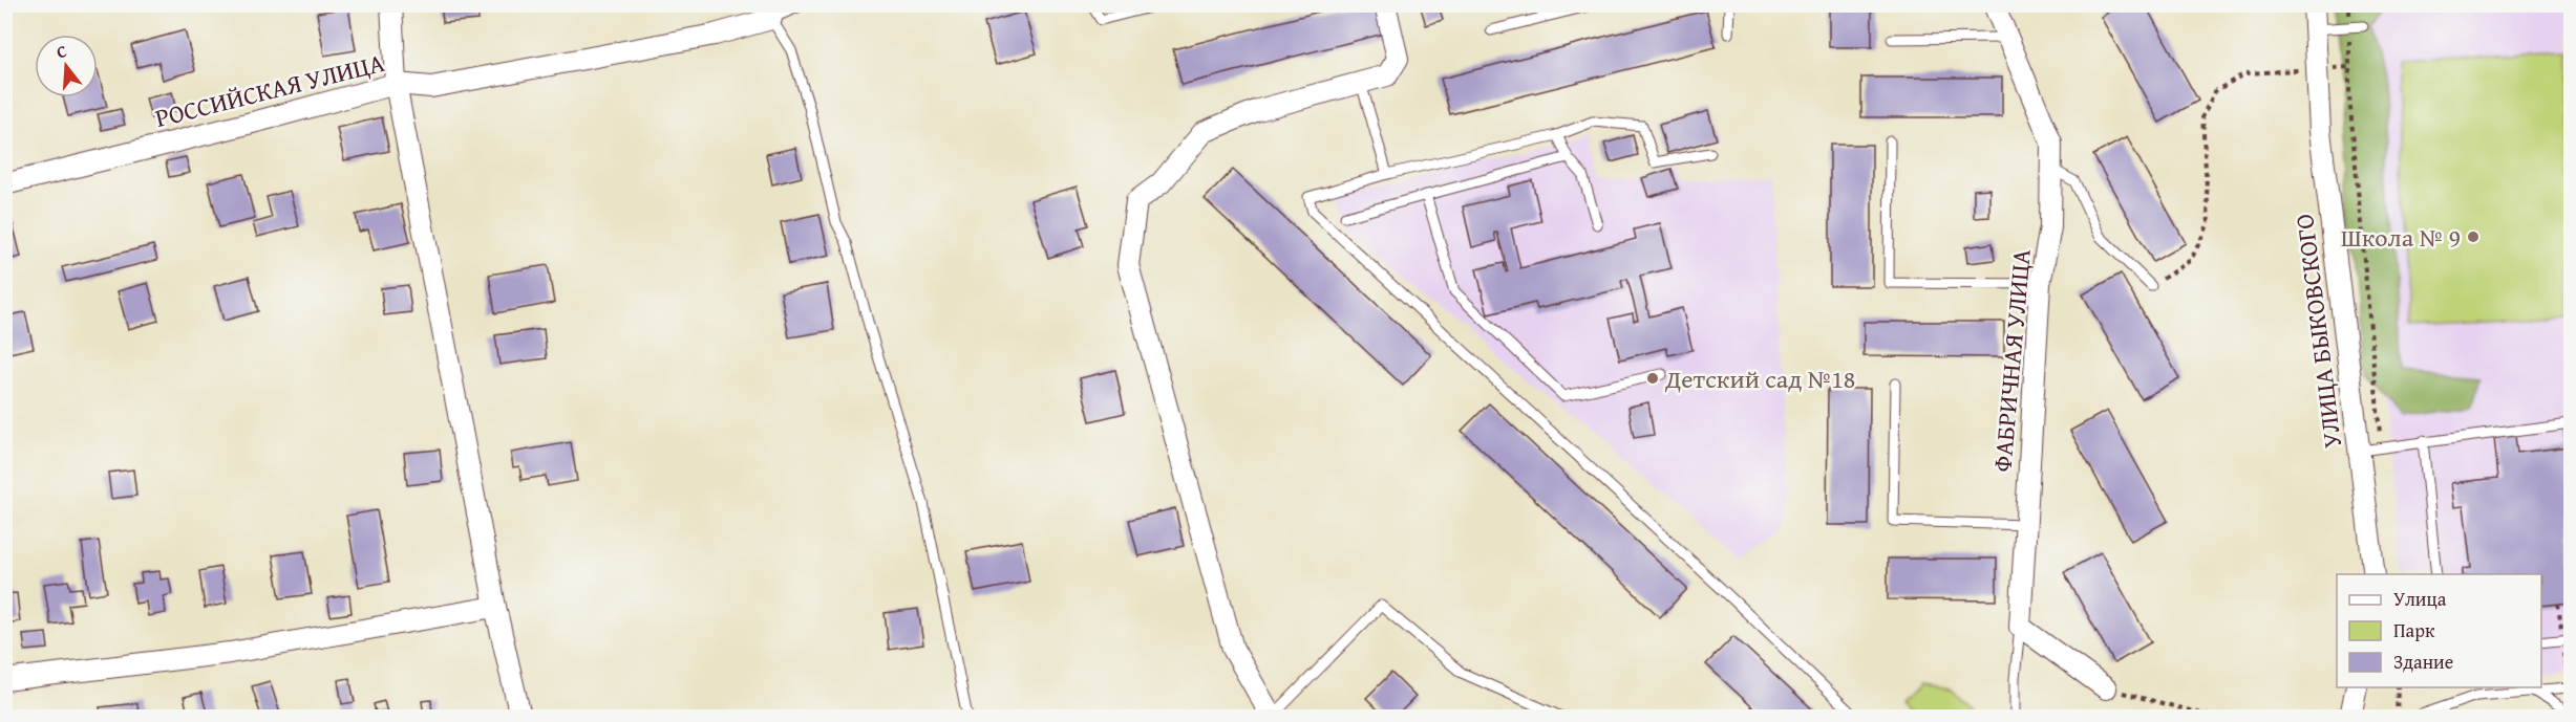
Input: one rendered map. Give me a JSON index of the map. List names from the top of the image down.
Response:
{
  "streets": {
    "street": ["РОССИЙСКАЯ УЛИЦА", "УЛИЦА БЫКОВСКОГО", "ФАБРИЧНАЯ УЛИЦА"]
  },
  "places": ["Школа № 9", "Детский сад №18"],
  "legend": ["Улица", "Парк", "Здание"],
  "north": "top"
}
